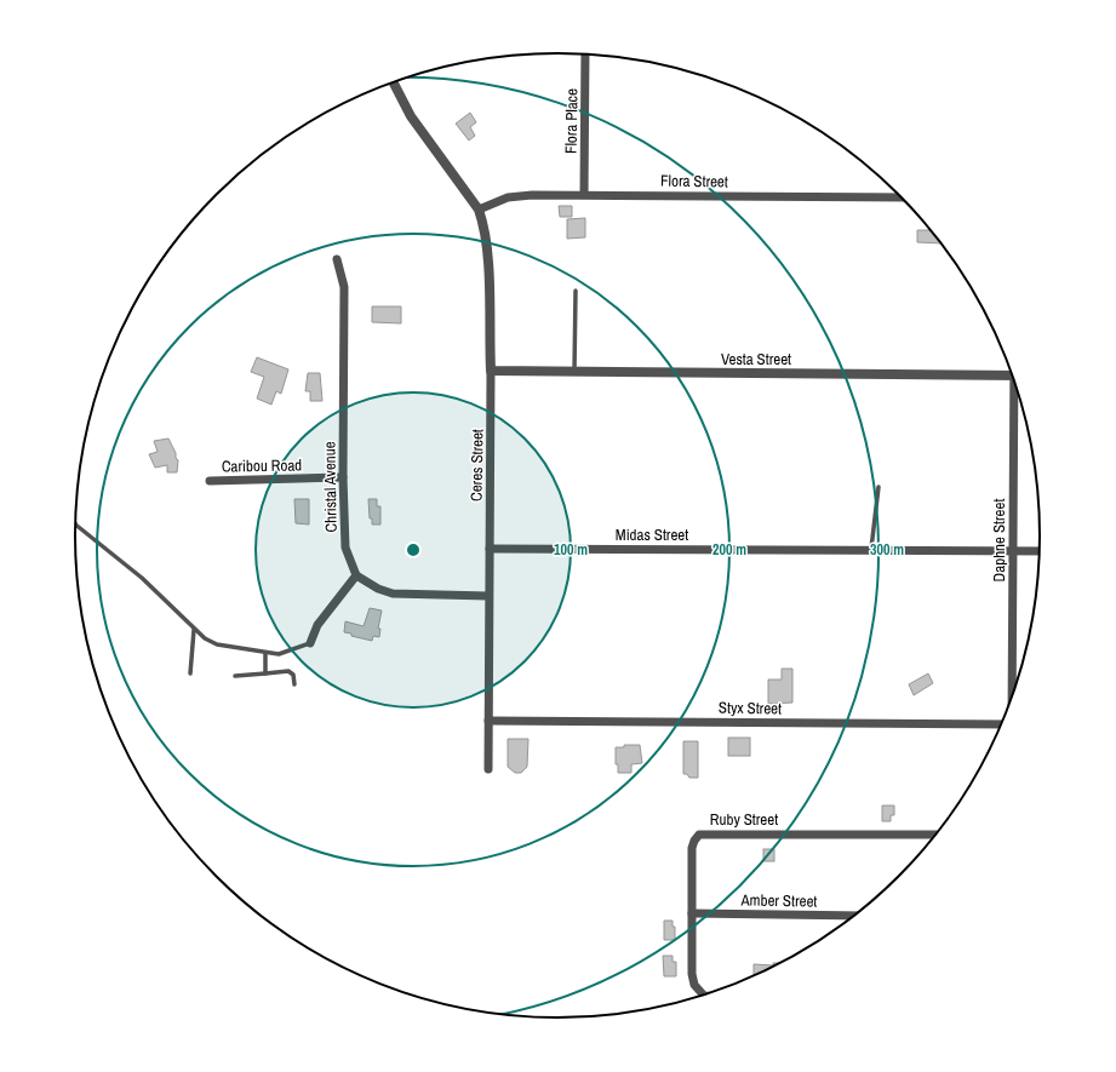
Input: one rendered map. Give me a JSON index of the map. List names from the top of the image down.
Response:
{
  "streets": {
    "street": [
      "Flora Place",
      "Flora Street",
      "Vesta Street",
      "Caribou Road",
      "Ceres Street",
      "Christal Avenue",
      "Midas Street",
      "Daphne Street",
      "Styx Street",
      "Ruby Street",
      "Amber Street"
    ]
  },
  "crossings": [
    ["Flora Place", "Flora Street"],
    ["Flora Street", "Ceres Street"],
    ["Vesta Street", "Ceres Street"],
    ["Caribou Road", "Christal Avenue"],
    ["Ceres Street", "Midas Street"],
    ["Ceres Street", "Styx Street"],
    ["Midas Street", "Daphne Street"],
    ["Ruby Street", "Amber Street"]
  ],
  "rings": ["100 m", "200 m", "300 m"]
}
